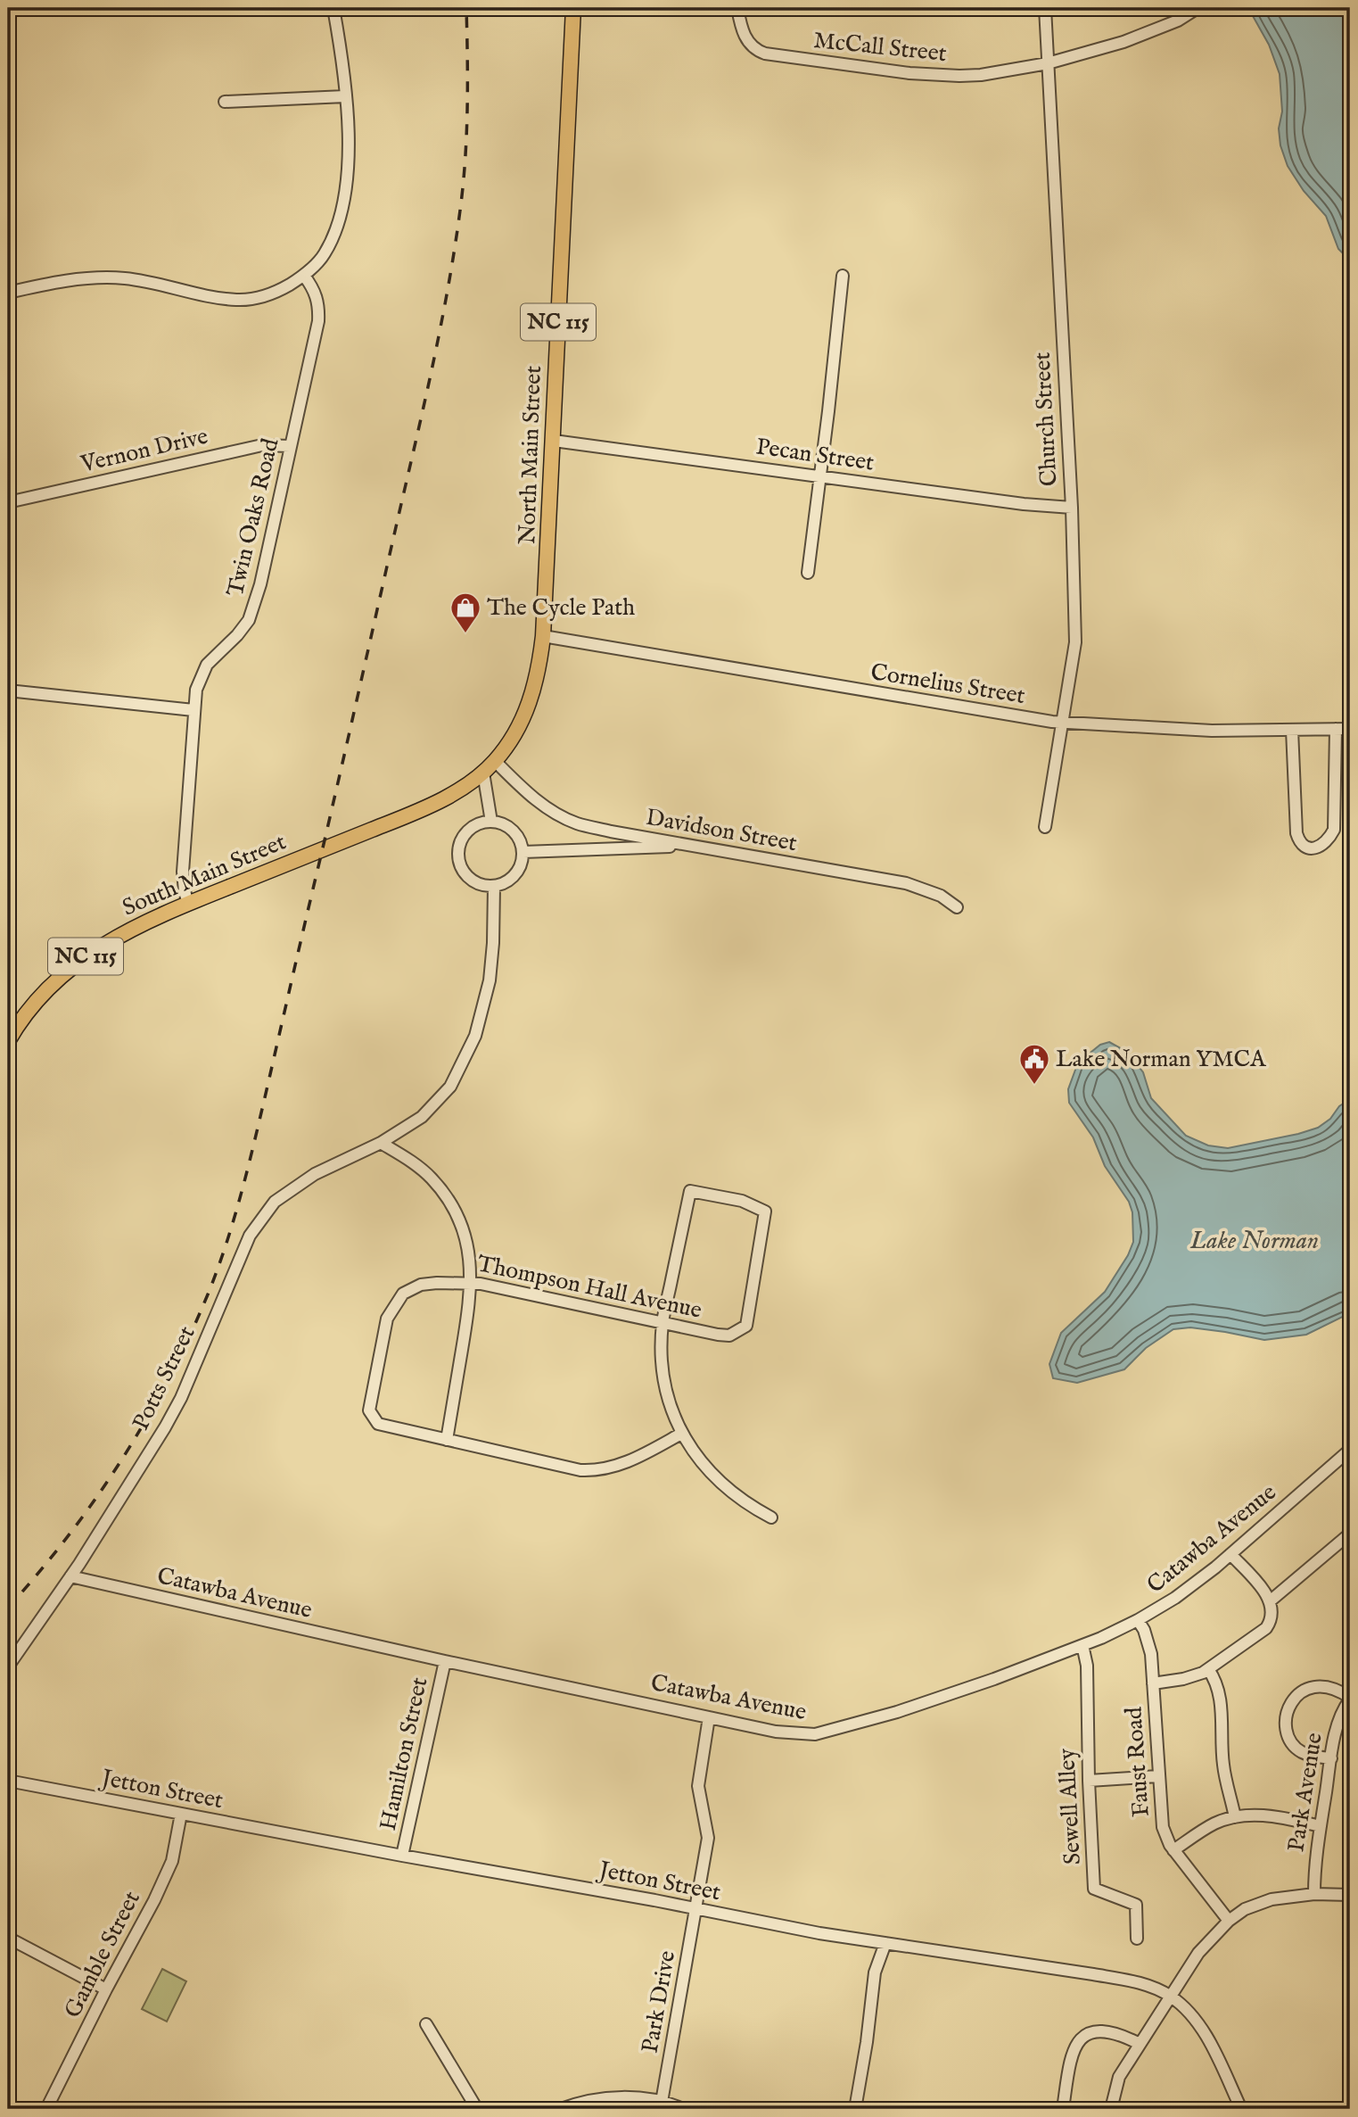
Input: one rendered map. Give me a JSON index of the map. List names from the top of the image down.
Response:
{
  "streets": {
    "main road": ["NC 115", "North Main Street", "South Main Street"],
    "street": [
      "McCall Street",
      "Church Street",
      "Vernon Drive",
      "Pecan Street",
      "Twin Oaks Road",
      "Cornelius Street",
      "Davidson Street",
      "Thompson Hall Avenue",
      "Potts Street",
      "Catawba Avenue",
      "Hamilton Street",
      "Faust Road",
      "Jetton Street",
      "Park Avenue",
      "Sewell Alley",
      "Gamble Street",
      "Park Drive"
    ]
  },
  "crossings": [
    ["McCall Street", "Church Street"],
    ["Church Street", "Pecan Street"],
    ["Church Street", "Cornelius Street"],
    ["Vernon Drive", "Twin Oaks Road"],
    ["North Main Street", "Pecan Street"],
    ["North Main Street", "Cornelius Street"],
    ["North Main Street", "Davidson Street"],
    ["North Main Street", "South Main Street"],
    ["Twin Oaks Road", "South Main Street"],
    ["Potts Street", "Catawba Avenue"],
    ["Catawba Avenue", "Hamilton Street"],
    ["Catawba Avenue", "Faust Road"],
    ["Catawba Avenue", "Sewell Alley"],
    ["Catawba Avenue", "Park Drive"],
    ["Hamilton Street", "Jetton Street"],
    ["Jetton Street", "Gamble Street"],
    ["Jetton Street", "Park Drive"]
  ],
  "water": ["Lake Norman"],
  "places": {
    "shop": ["The Cycle Path"],
    "public building": ["Lake Norman YMCA"]
  }
}
